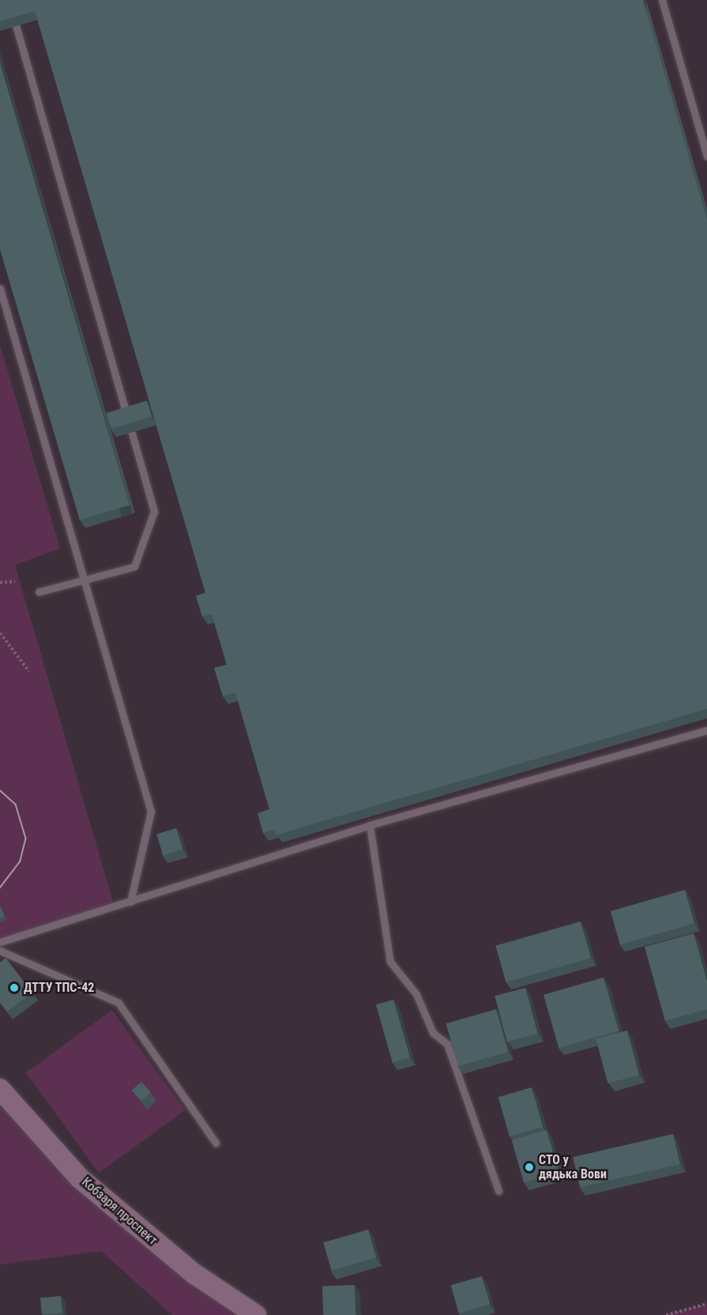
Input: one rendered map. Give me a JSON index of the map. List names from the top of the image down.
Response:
{
  "streets": {
    "main road": ["Кобзаря проспект"]
  },
  "places": ["ДТТУ ТПС-42", "СТО у дядька Вови"]
}
